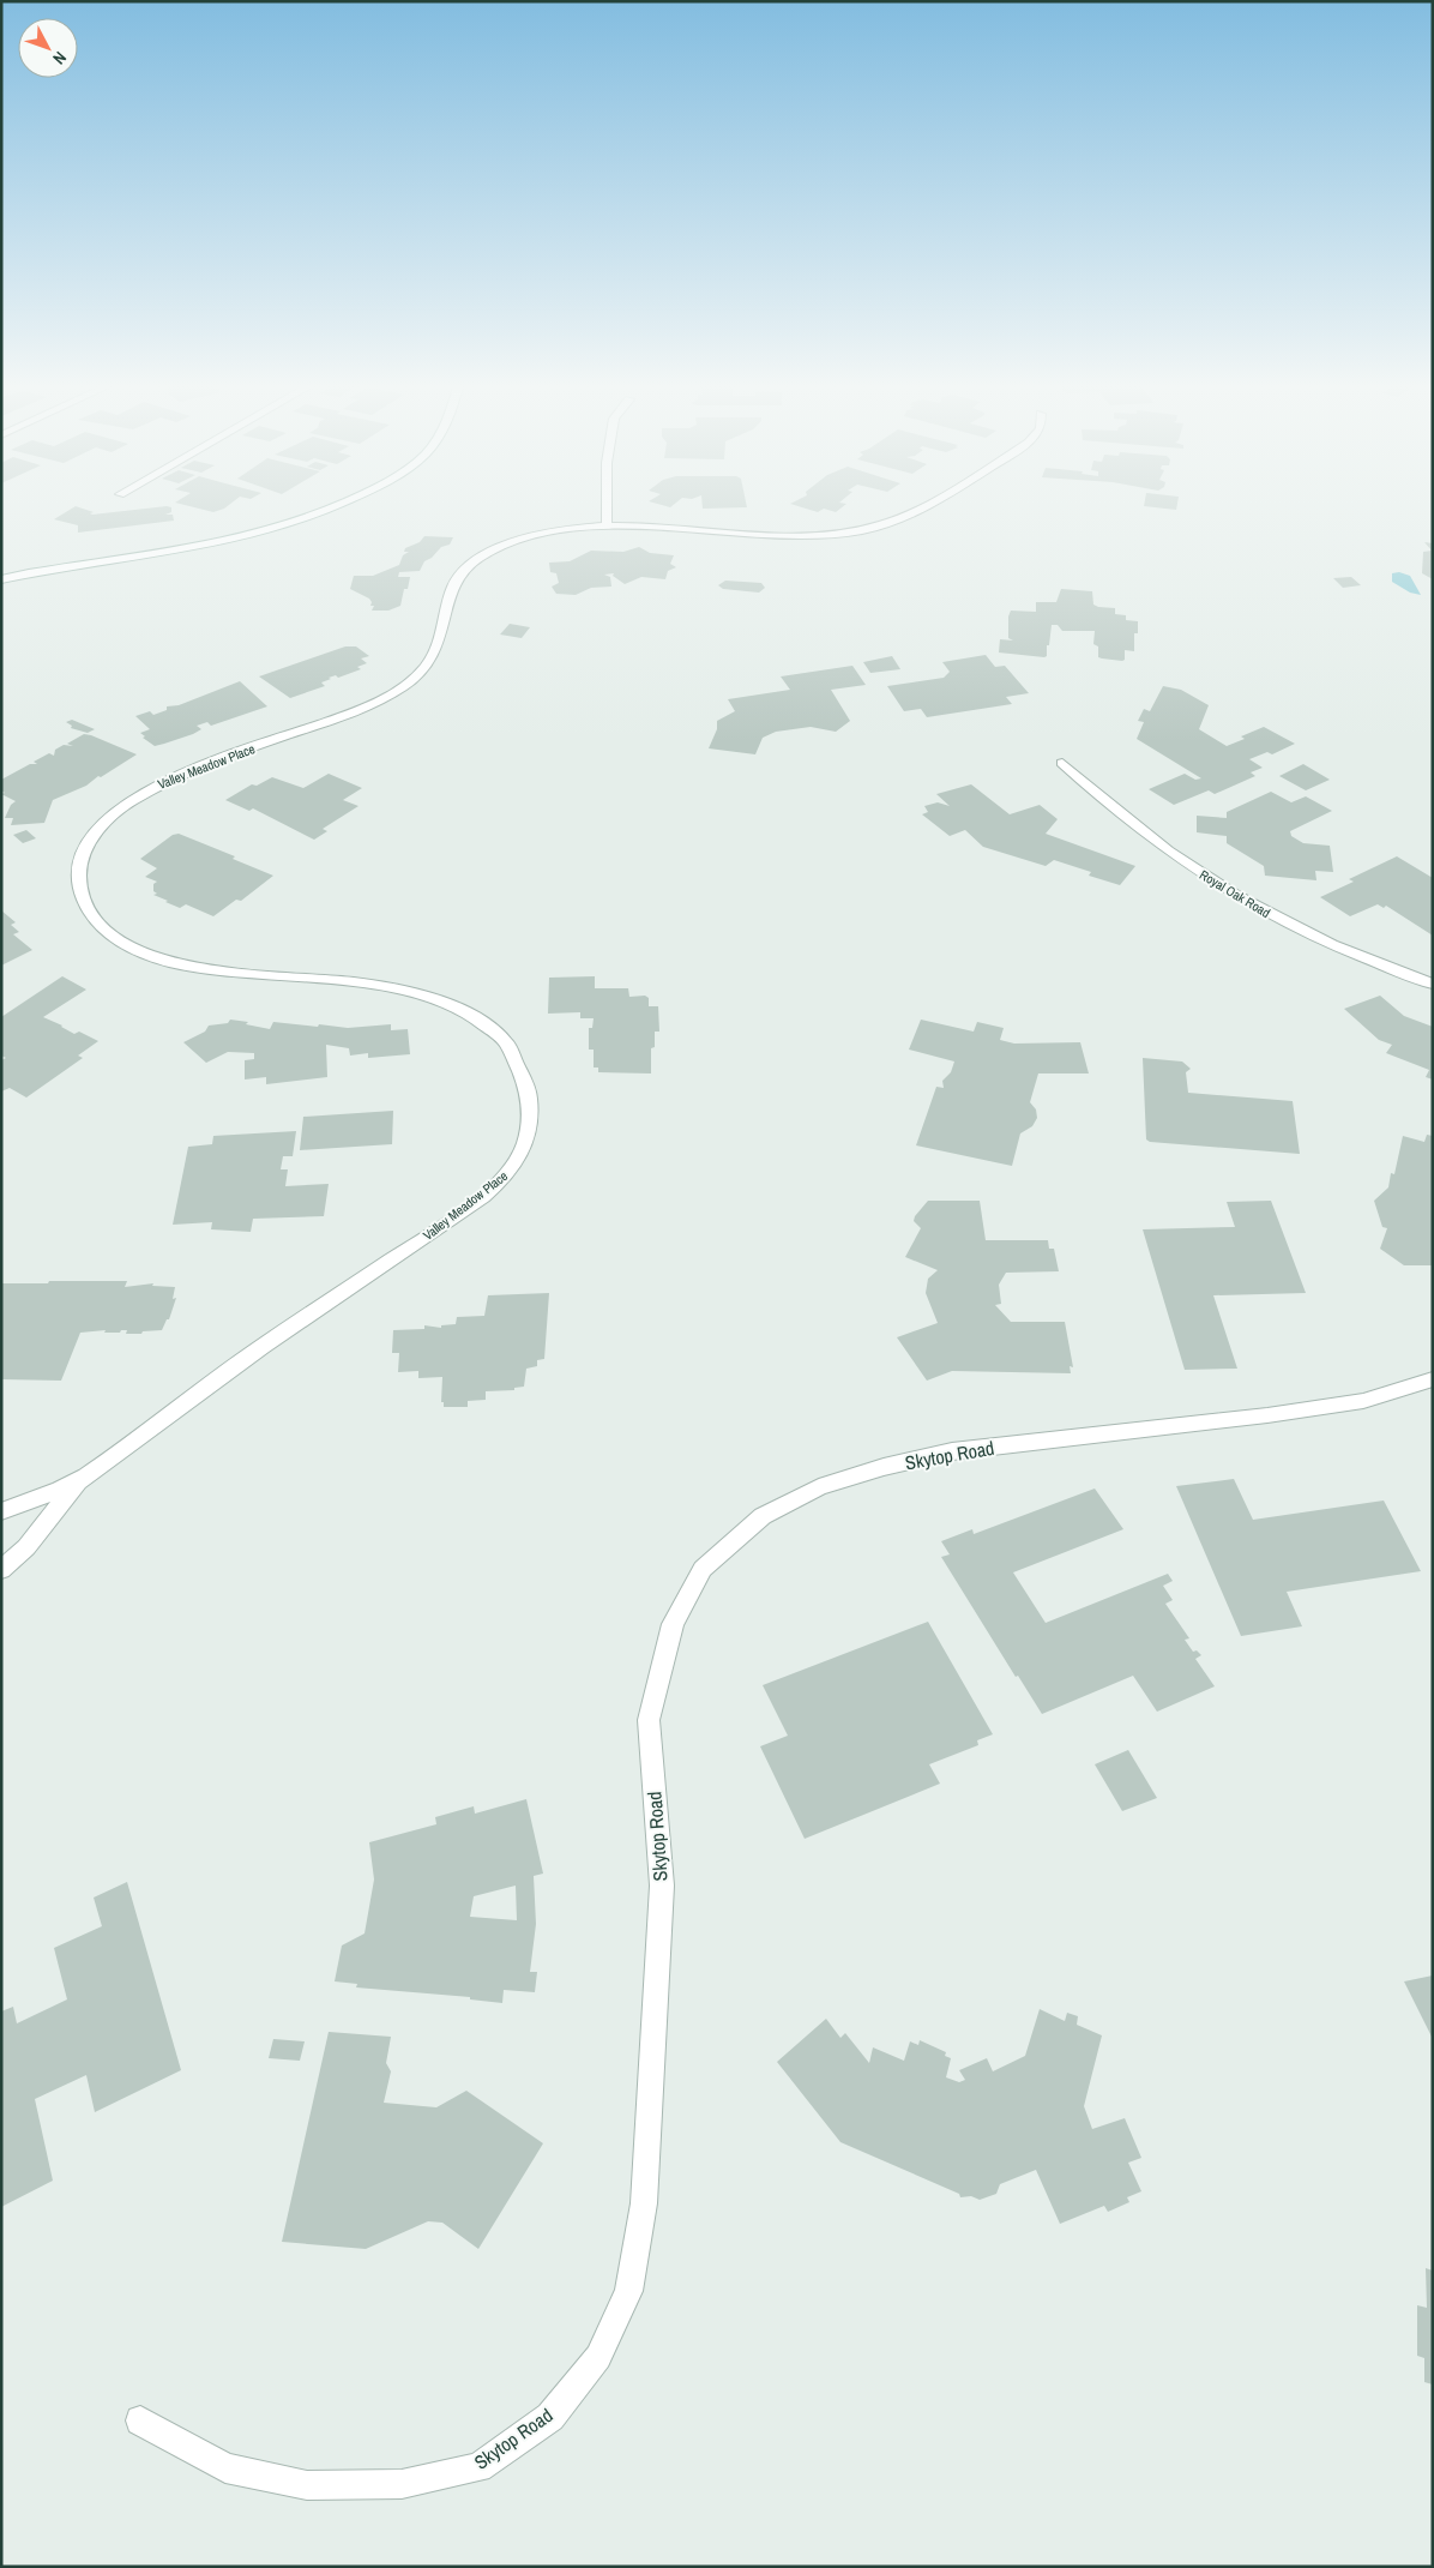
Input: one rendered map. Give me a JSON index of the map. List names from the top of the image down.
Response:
{
  "streets": {
    "street": ["Valley Meadow Place", "Royal Oak Road", "Skytop Road"]
  },
  "north": "bottom right"
}
